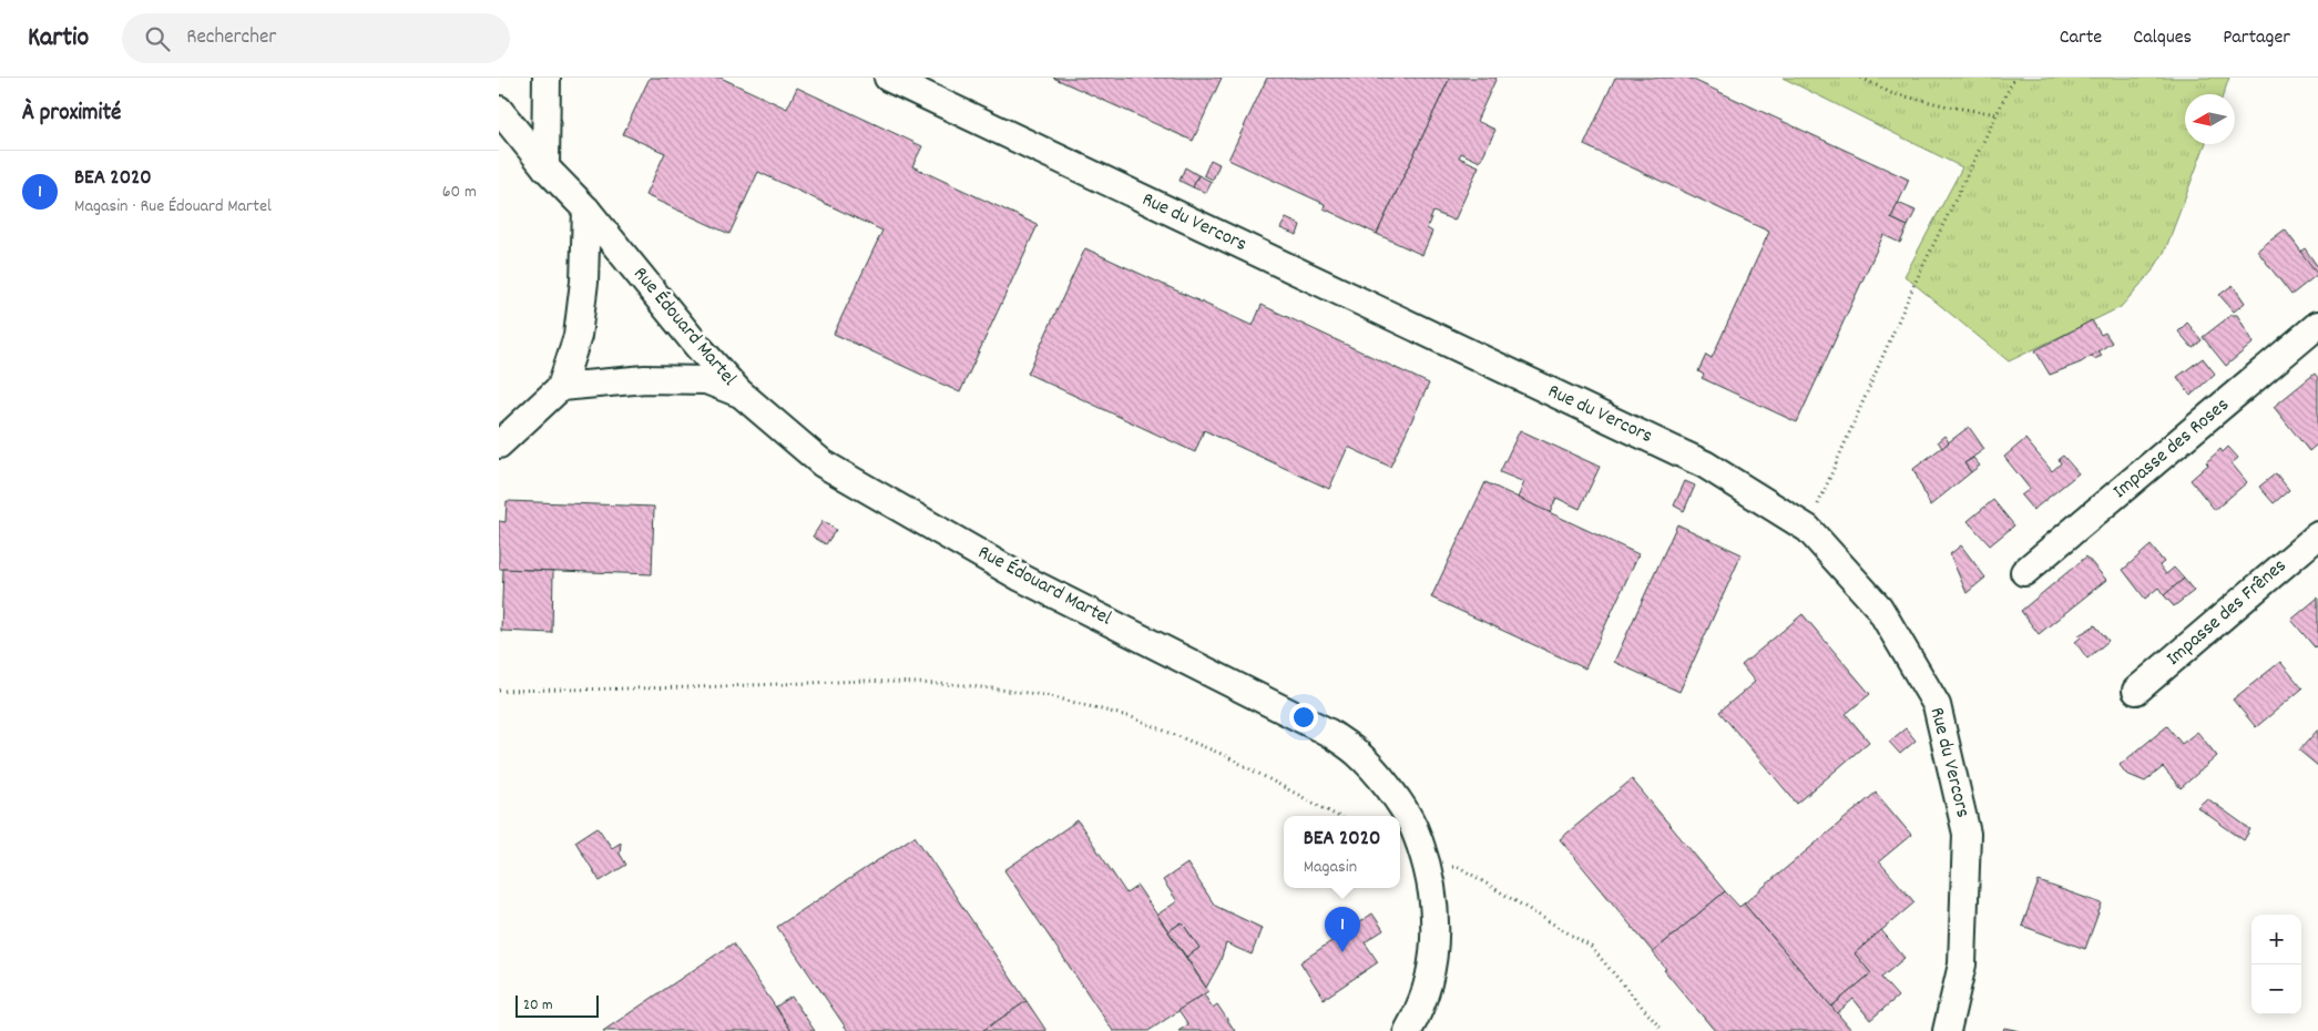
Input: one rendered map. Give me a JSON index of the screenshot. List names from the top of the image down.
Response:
{
  "streets": {
    "street": [
      "Rue du Vercors",
      "Rue Édouard Martel",
      "Impasse des Roses",
      "Impasse des Frênes"
    ]
  },
  "scale_bar": "20 m",
  "north": "left",
  "page": {
    "header": "Kartio",
    "search": "Rechercher",
    "nav": ["Carte", "Calques", "Partager"],
    "heading": "À proximité",
    "list": [
      {
        "mark": "1",
        "name": "BEA 2020",
        "note": "Magasin · Rue Édouard Martel",
        "value": "60 m"
      }
    ],
    "popup": ["BEA 2020", "Magasin"],
    "pins": "1",
    "map_buttons": ["+", "−"],
    "scale": "20 m"
  }
}
